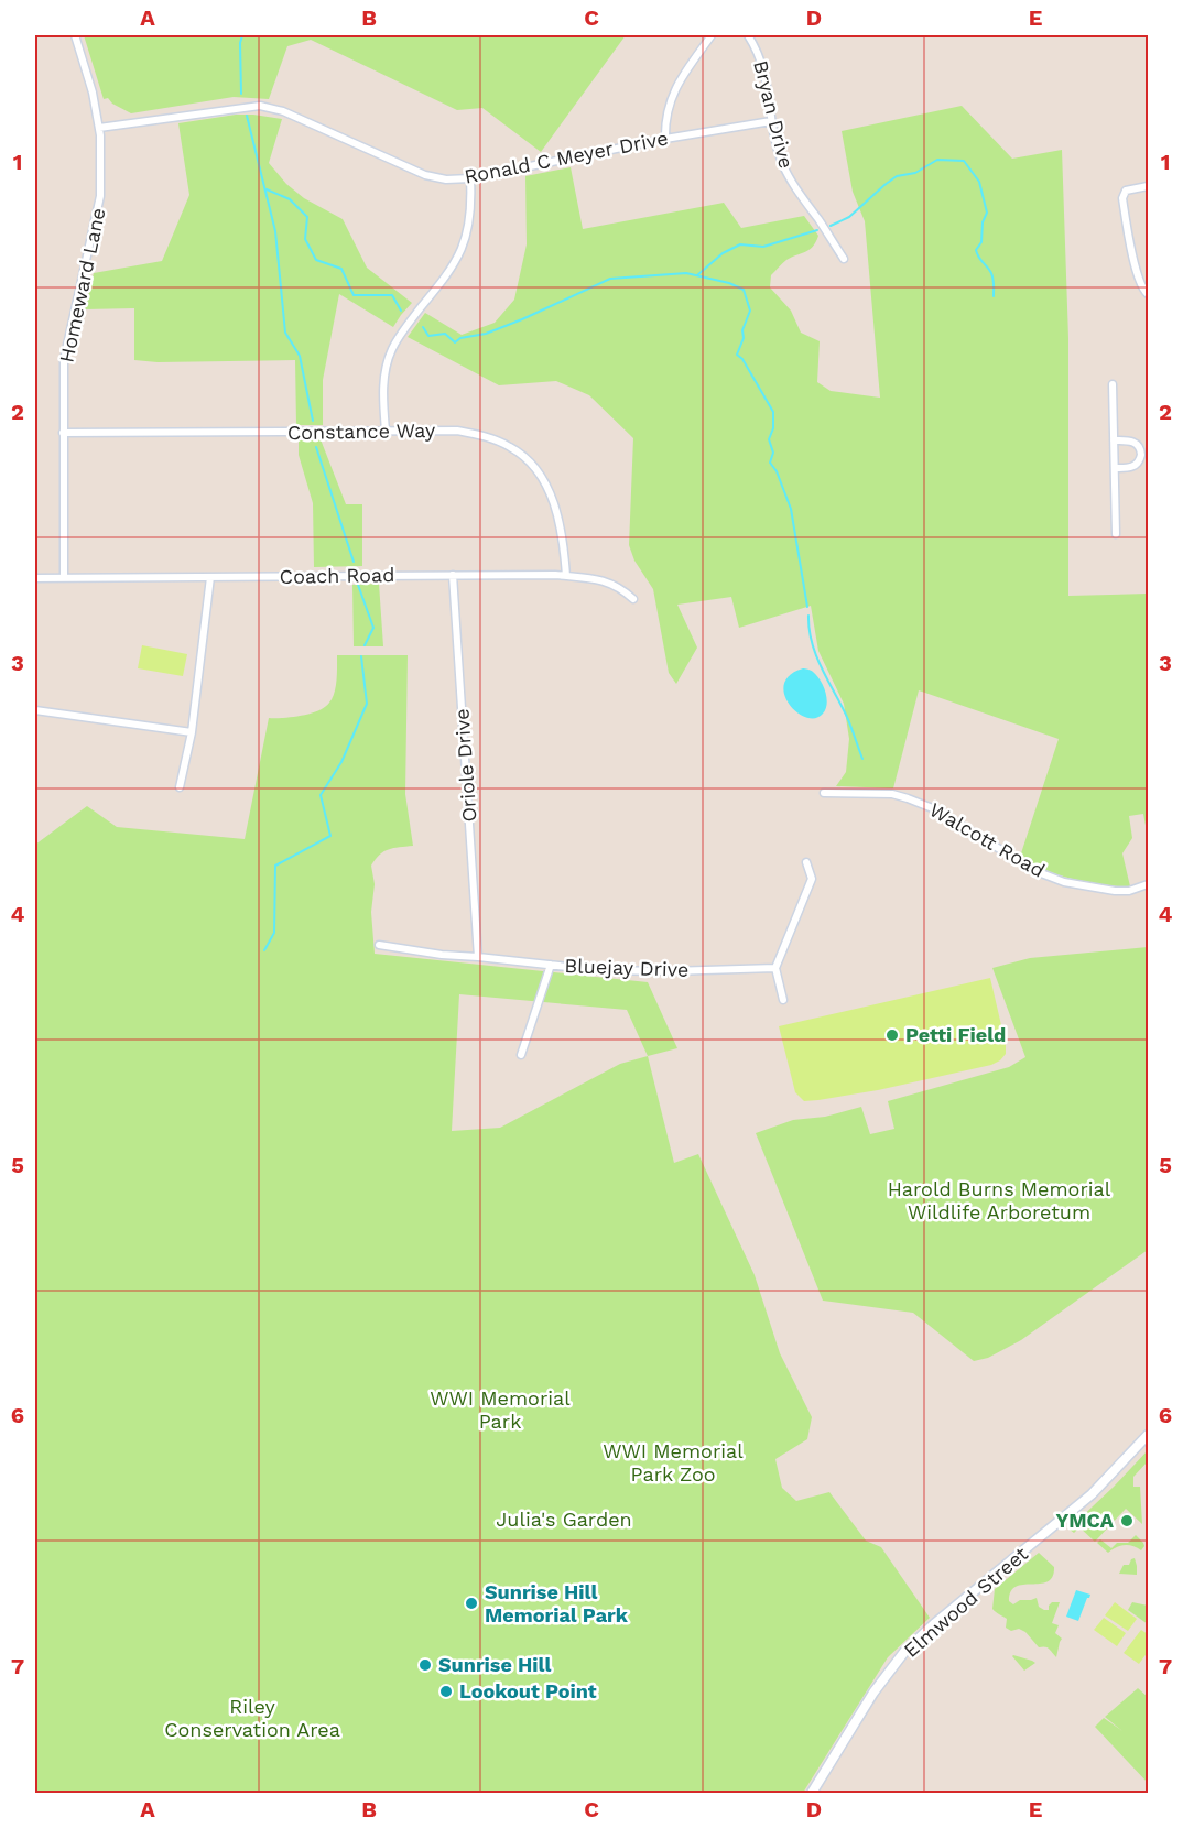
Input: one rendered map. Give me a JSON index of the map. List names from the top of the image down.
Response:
{
  "streets": {
    "main road": ["Elmwood Street"],
    "street": [
      "Bryan Drive",
      "Ronald C Meyer Drive",
      "Homeward Lane",
      "Constance Way",
      "Coach Road",
      "Oriole Drive",
      "Walcott Road",
      "Bluejay Drive"
    ]
  },
  "crossings": [
    ["Bryan Drive", "Ronald C Meyer Drive"],
    ["Ronald C Meyer Drive", "Homeward Lane"],
    ["Homeward Lane", "Constance Way"],
    ["Homeward Lane", "Coach Road"],
    ["Constance Way", "Coach Road"],
    ["Coach Road", "Oriole Drive"],
    ["Oriole Drive", "Bluejay Drive"]
  ],
  "parks": [
    "Harold Burns Memorial Wildlife Arboretum",
    "WWI Memorial Park",
    "WWI Memorial Park Zoo",
    "Julia's Garden",
    "Riley Conservation Area"
  ],
  "places": [
    "Petti Field",
    "YMCA",
    "Sunrise Hill Memorial Park",
    "Sunrise Hill",
    "Lookout Point"
  ],
  "grid": {
    "columns": [
      "A",
      "B",
      "C",
      "D",
      "E"
    ],
    "rows": [
      "1",
      "2",
      "3",
      "4",
      "5",
      "6",
      "7"
    ]
  }
}
